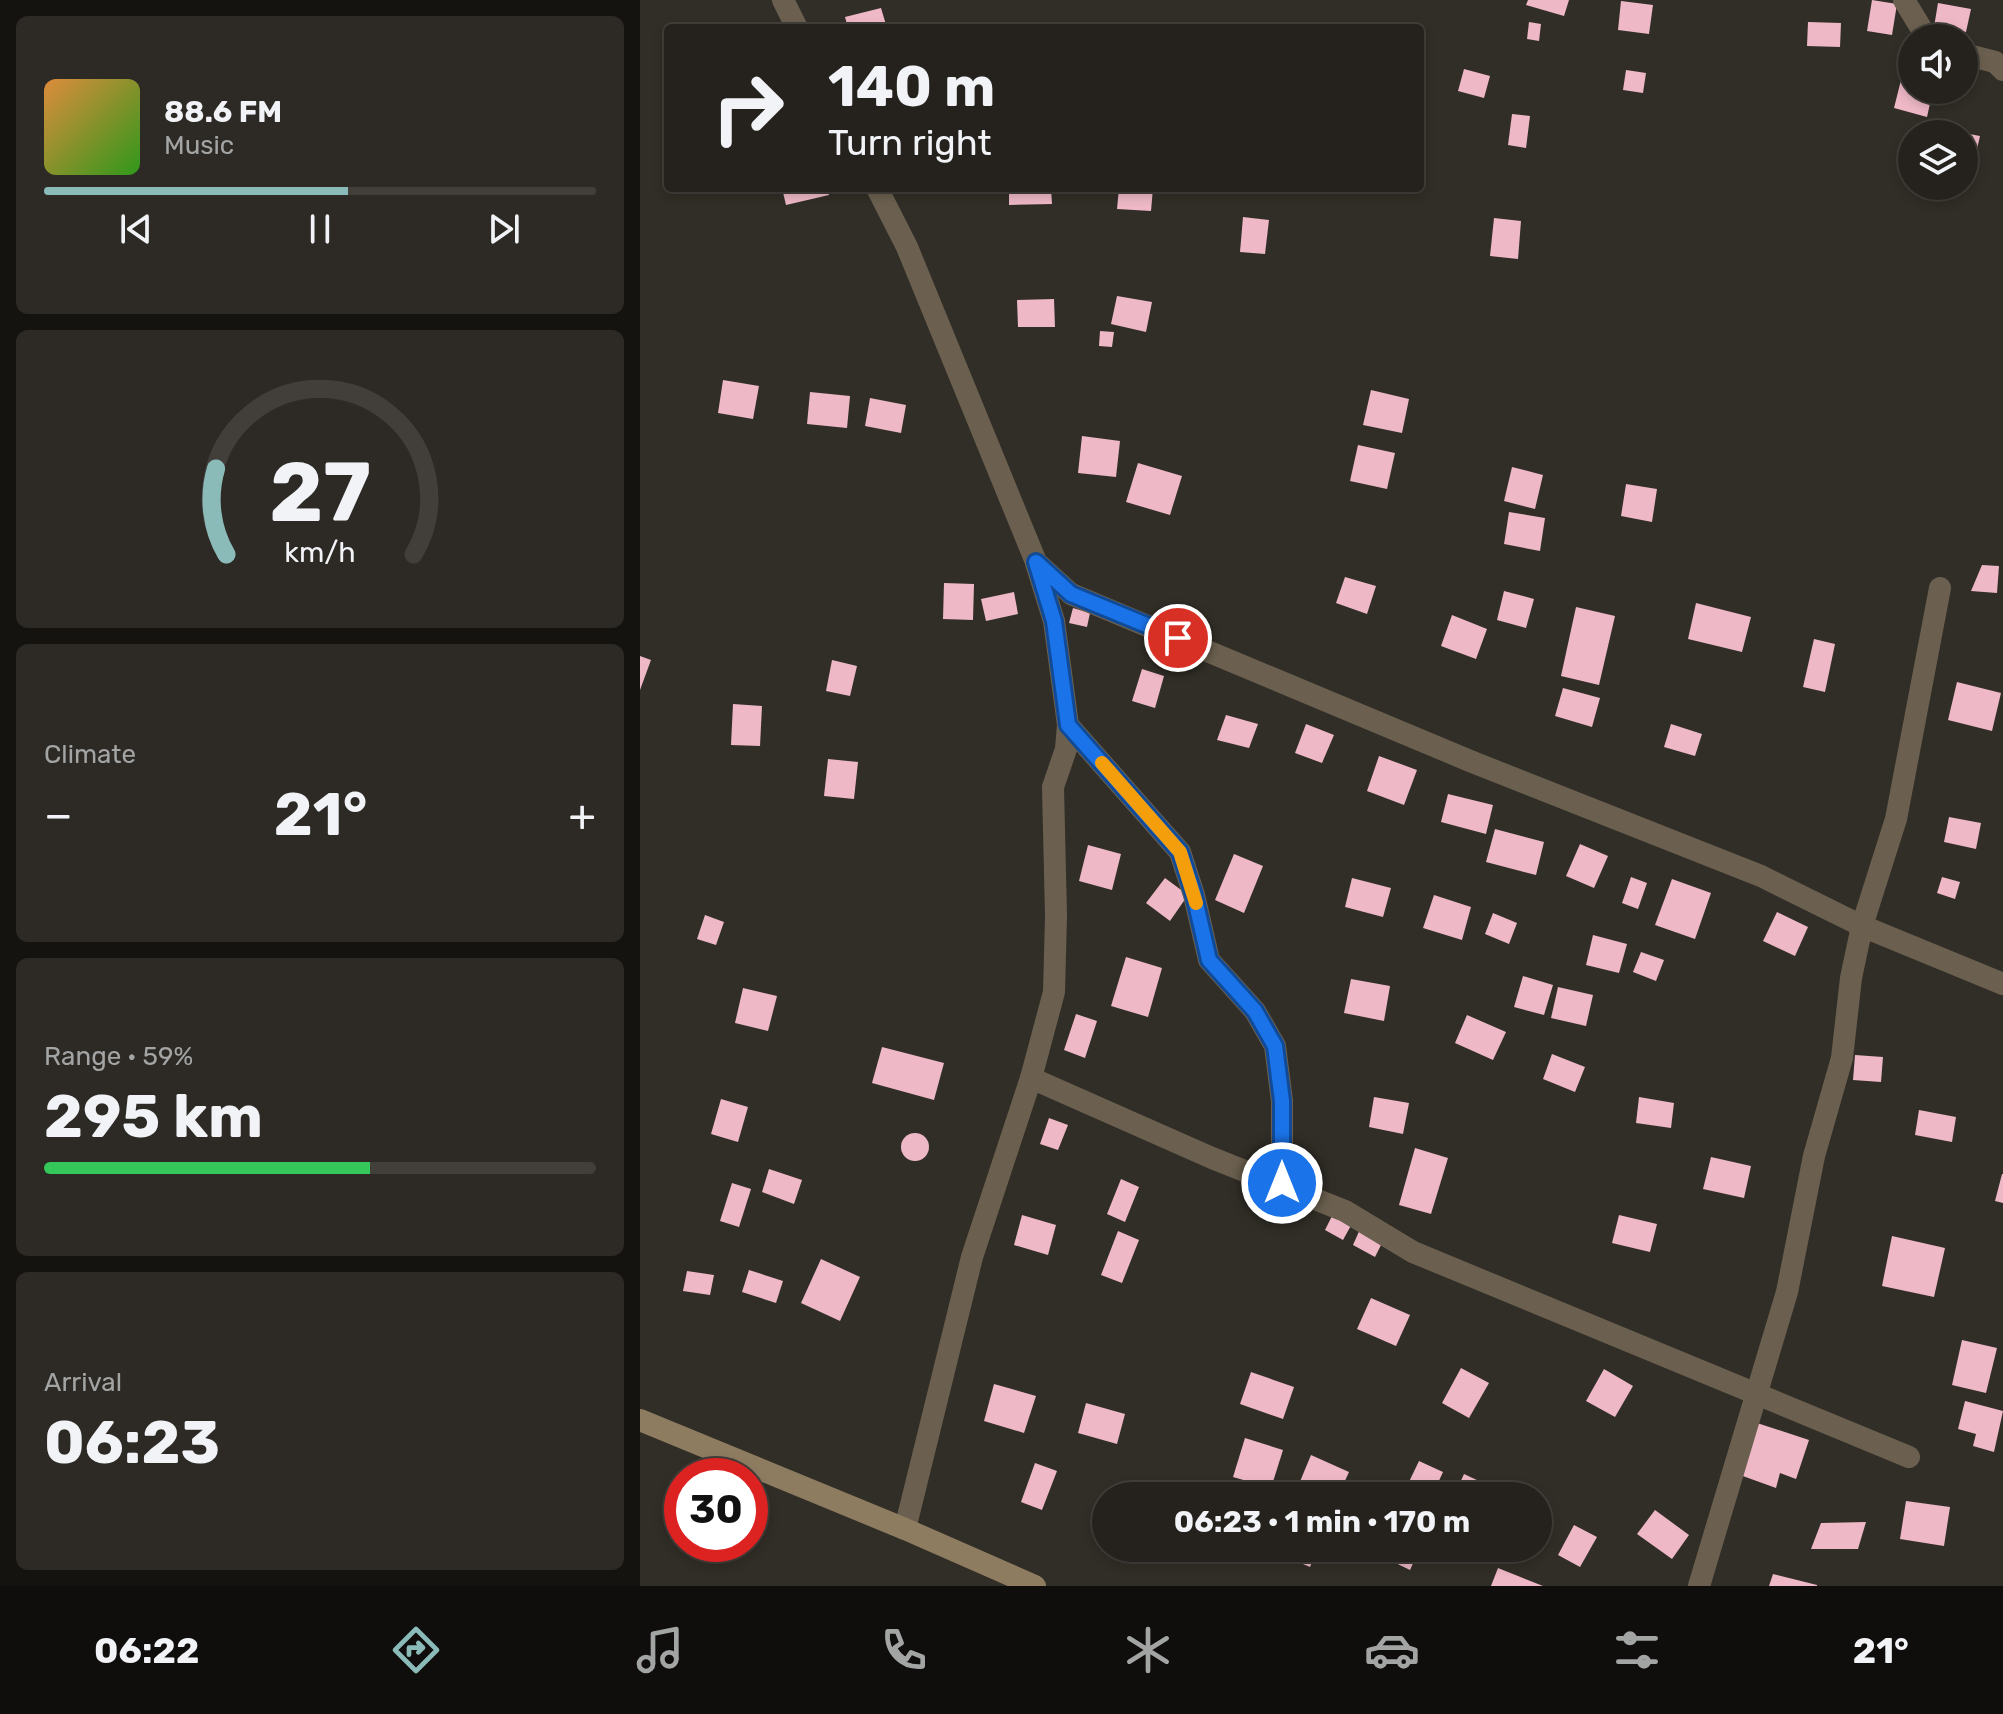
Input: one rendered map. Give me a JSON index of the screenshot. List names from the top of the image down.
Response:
{
  "page": {
    "turn": ["140 m", "Turn right"],
    "song": ["88.6 FM", "Music"],
    "tile": [
      "Climate",
      ["Range · 59%", "295 km"],
      ["Arrival", "06:23"]
    ],
    "heat": ["−", "21°", "+"],
    "limit": "30",
    "trip": "06:23 · 1 min · 170 m",
    "tabs": ["06:22", "21°"],
    "gauge": ["27", "km/h"]
  }
}
